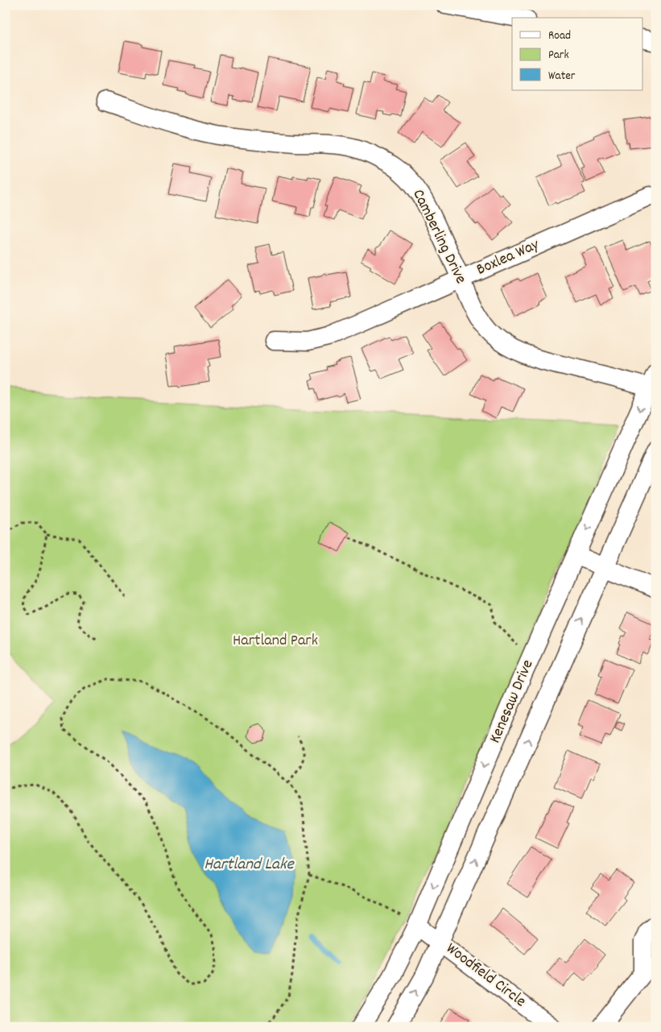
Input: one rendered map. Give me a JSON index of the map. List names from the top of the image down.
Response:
{
  "streets": {
    "street": [
      "Camberling Drive",
      "Boxlea Way",
      "Kenesaw Drive",
      "Woodfield Circle"
    ]
  },
  "crossings": [
    ["Camberling Drive", "Boxlea Way"],
    ["Camberling Drive", "Kenesaw Drive"],
    ["Kenesaw Drive", "Woodfield Circle"]
  ],
  "water": ["Hartland Lake"],
  "parks": ["Hartland Park"],
  "legend": ["Road", "Park", "Water"]
}
